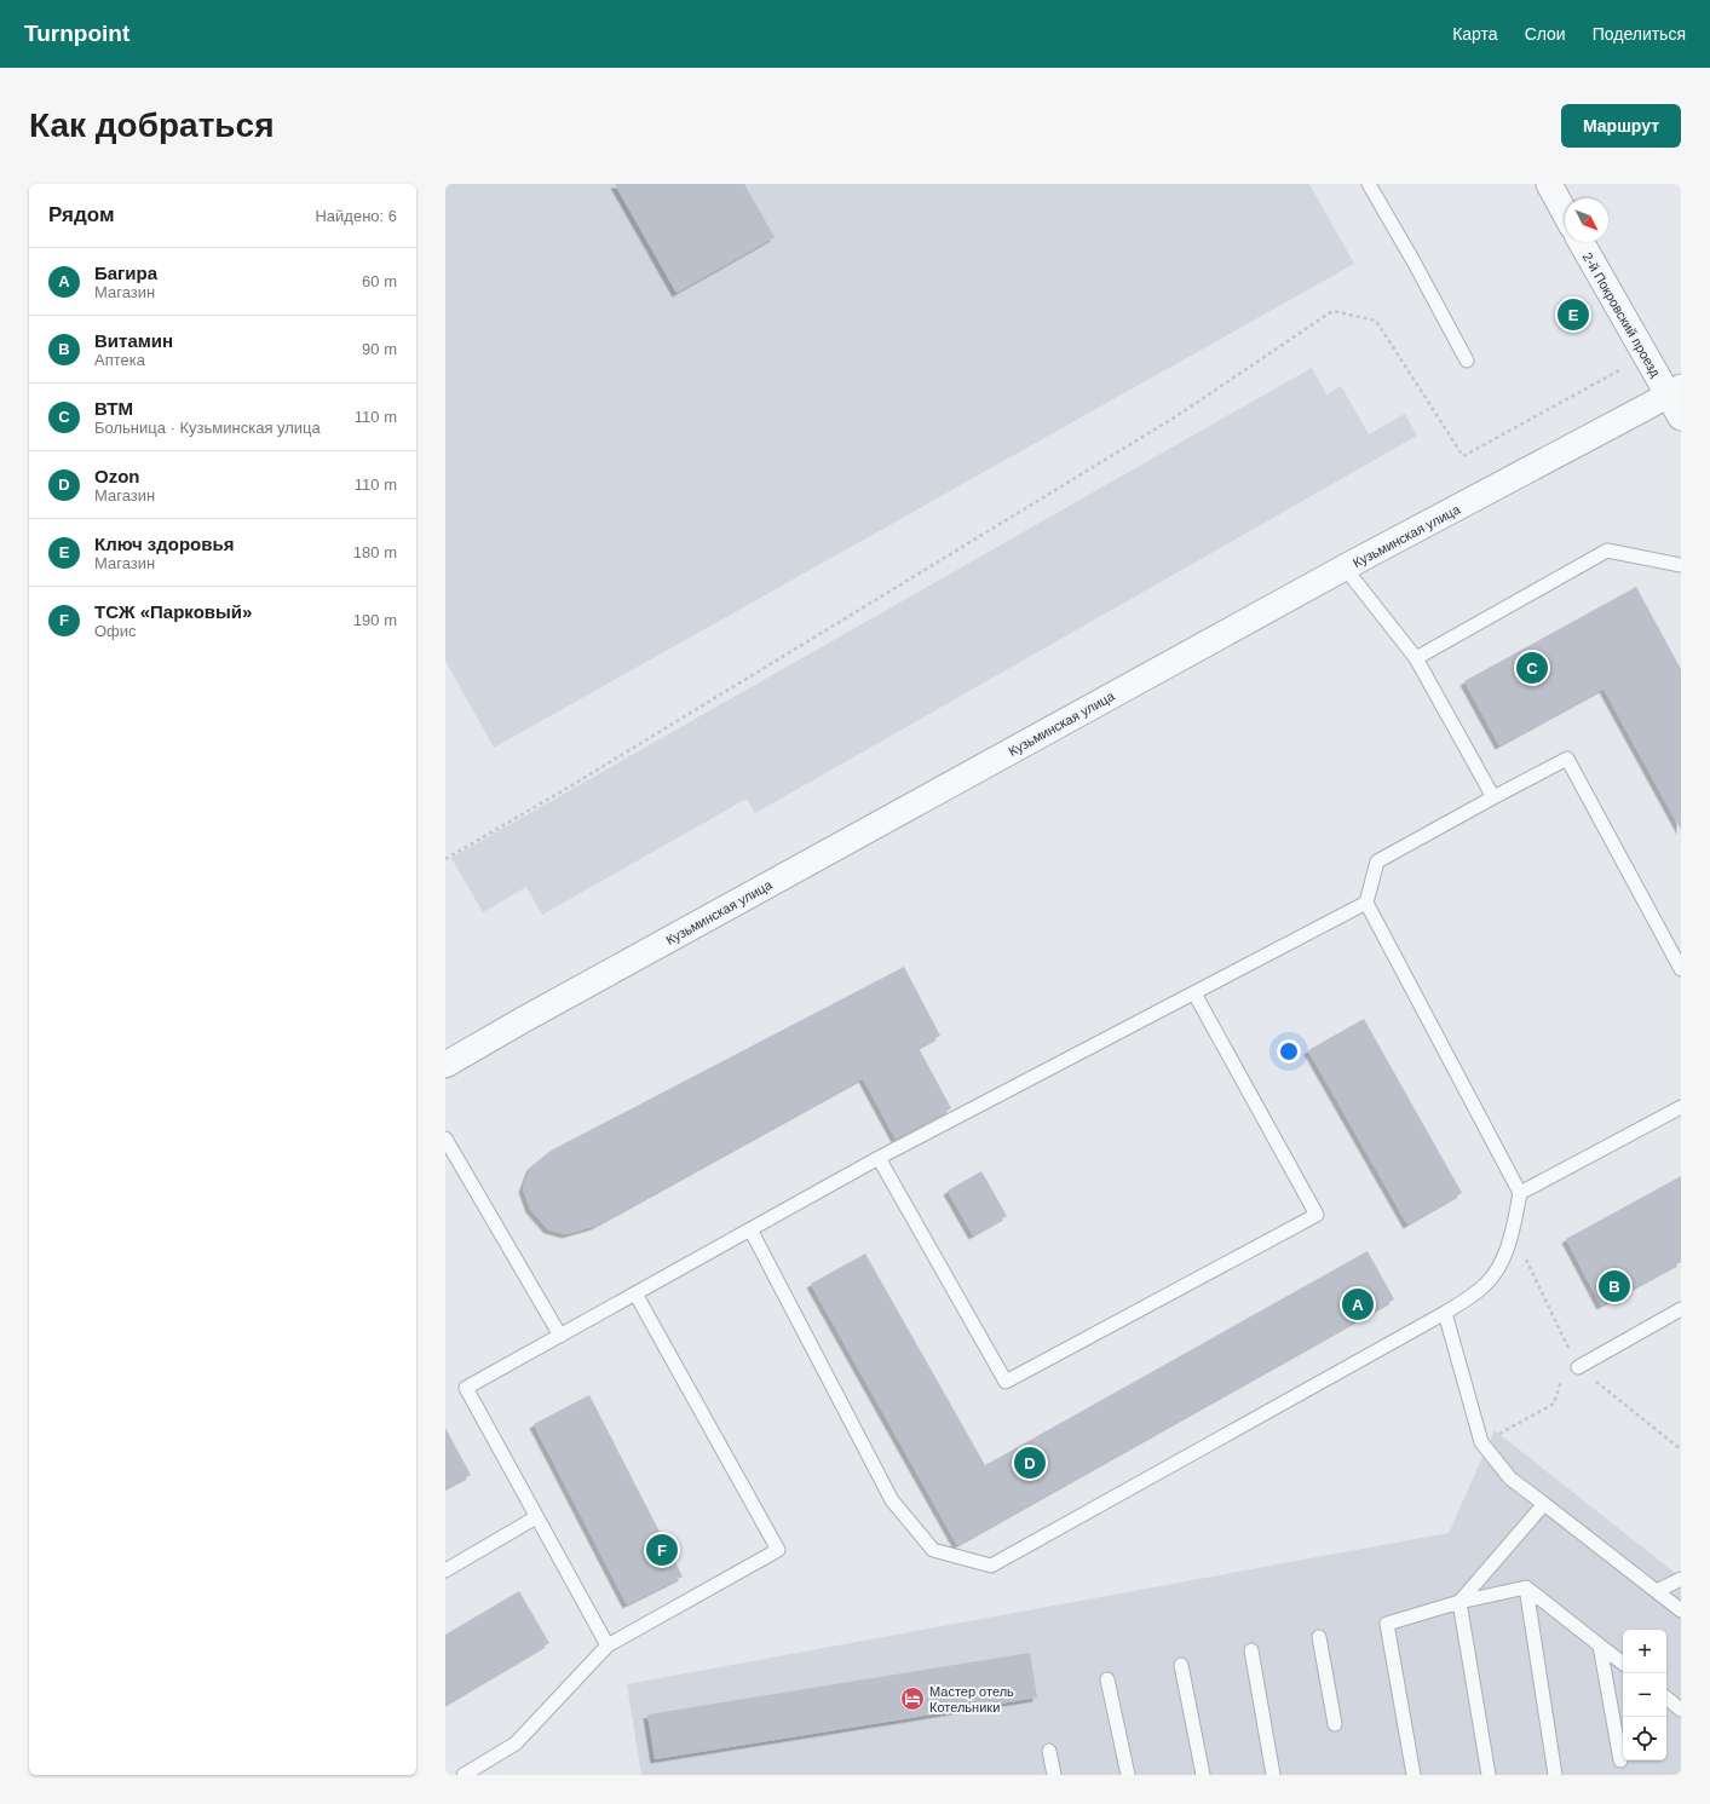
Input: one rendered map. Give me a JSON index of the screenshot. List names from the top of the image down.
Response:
{
  "streets": {
    "street": ["2-й Покровский проезд", "Кузьминская улица"]
  },
  "crossings": [
    ["2-й Покровский проезд", "Кузьминская улица"]
  ],
  "places": {
    "hotel": ["Мастер отель Котельники"]
  },
  "north": "bottom right",
  "page": {
    "header": "Turnpoint",
    "nav": ["Карта", "Слои", "Поделиться"],
    "buttons": "Маршрут",
    "title": "Как добраться",
    "heading": ["Рядом", "Найдено: 6"],
    "list": [
      {
        "mark": "A",
        "name": "Багира",
        "note": "Магазин",
        "value": "60 m"
      },
      {
        "mark": "B",
        "name": "Витамин",
        "note": "Аптека",
        "value": "90 m"
      },
      {
        "mark": "C",
        "name": "ВТМ",
        "note": "Больница · Кузьминская улица",
        "value": "110 m"
      },
      {
        "mark": "D",
        "name": "Ozon",
        "note": "Магазин",
        "value": "110 m"
      },
      {
        "mark": "E",
        "name": "Ключ здоровья",
        "note": "Магазин",
        "value": "180 m"
      },
      {
        "mark": "F",
        "name": "ТСЖ «Парковый»",
        "note": "Офис",
        "value": "190 m"
      }
    ],
    "pins": [
      "E",
      "C",
      "B",
      "A",
      "D",
      "F"
    ],
    "map_buttons": ["+", "−"]
  }
}
